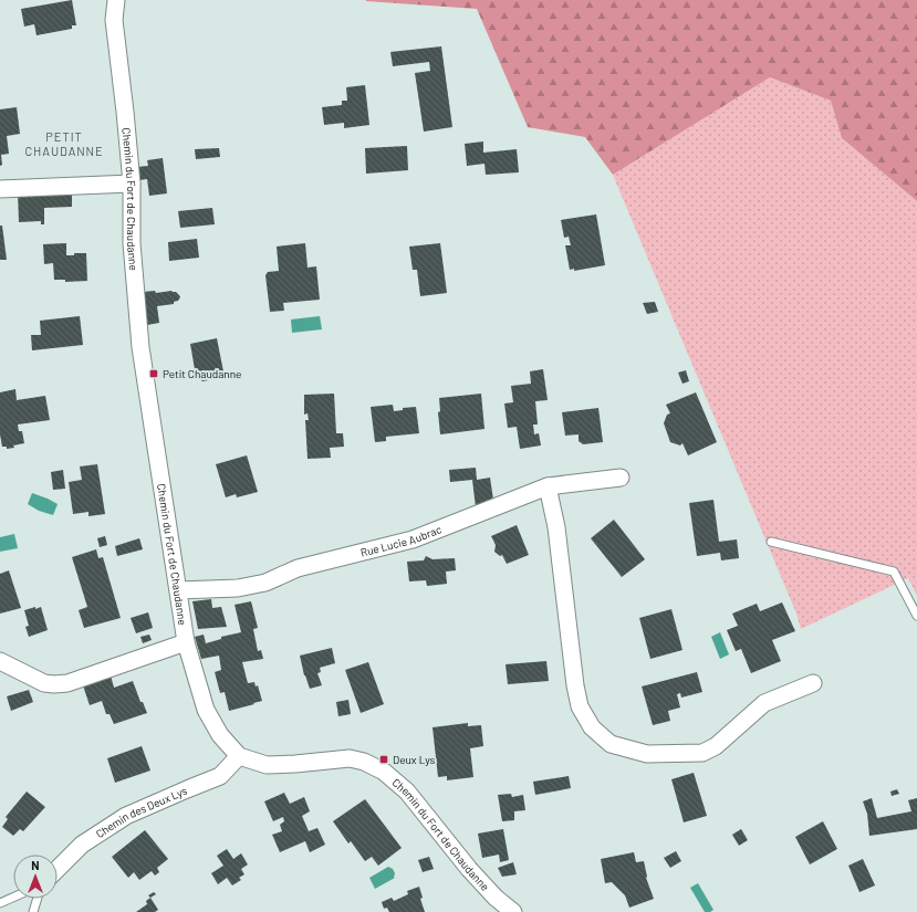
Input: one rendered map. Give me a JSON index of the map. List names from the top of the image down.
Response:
{
  "streets": {
    "street": ["Chemin du Fort de Chaudanne", "Rue Lucie Aubrac", "Chemin des Deux Lys"]
  },
  "crossings": [
    ["Chemin du Fort de Chaudanne", "Rue Lucie Aubrac"],
    ["Chemin du Fort de Chaudanne", "Chemin des Deux Lys"]
  ],
  "districts": ["PETIT CHAUDANNE"],
  "places": {
    "transit": ["Petit Chaudanne", "Deux Lys"]
  },
  "north": "top"
}
